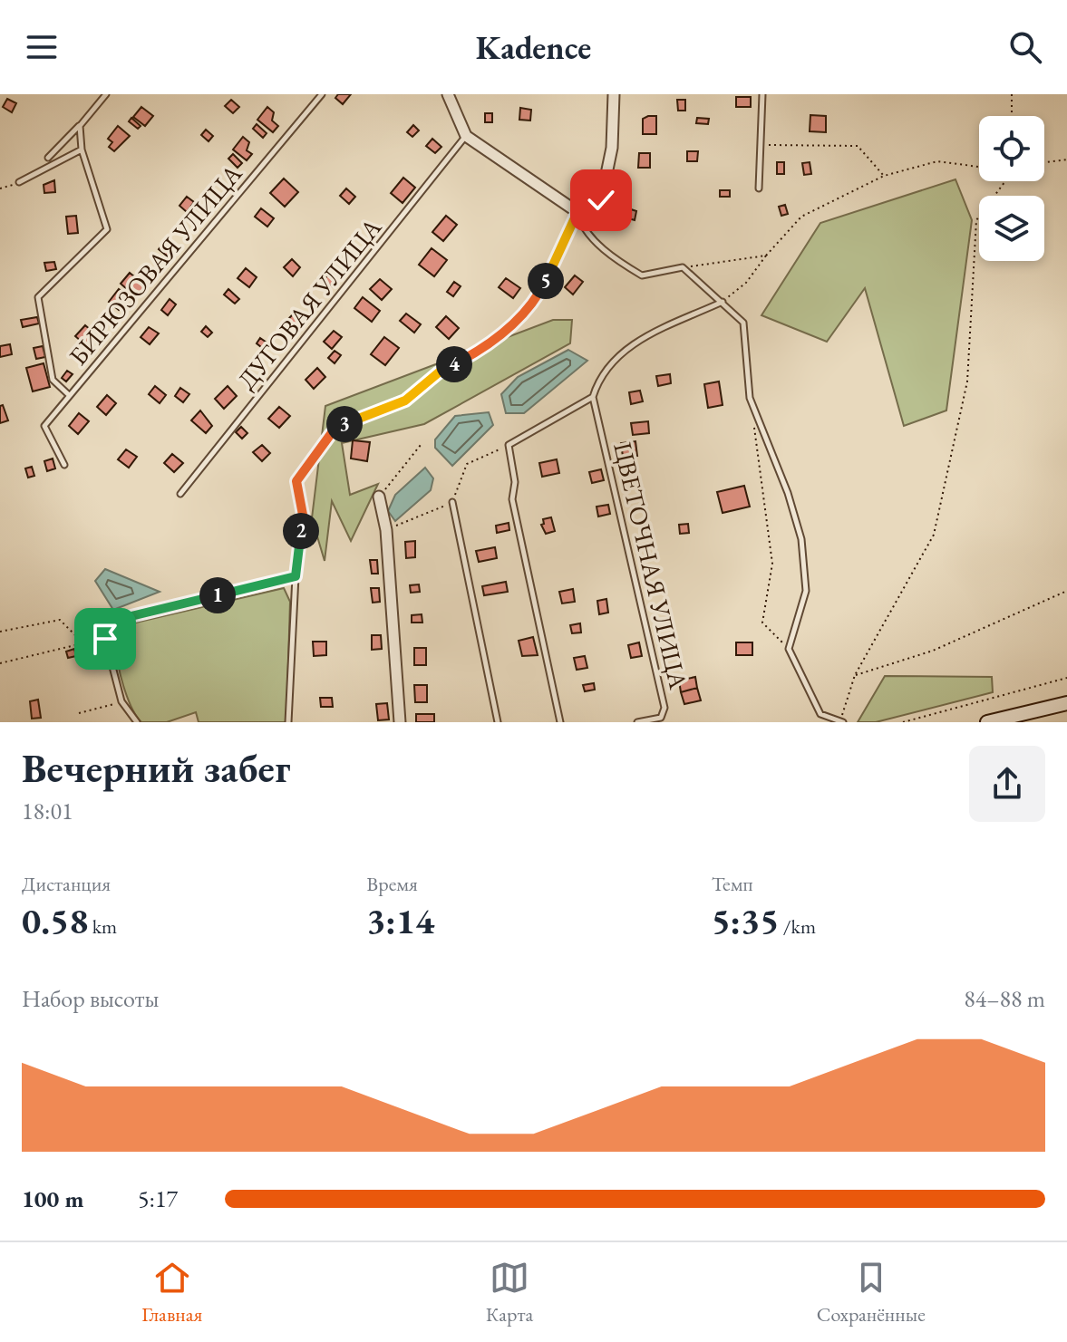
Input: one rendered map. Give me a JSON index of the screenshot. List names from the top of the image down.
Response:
{
  "streets": {
    "lane": ["БИРЮЗОВАЯ УЛИЦА", "ДУГОВАЯ УЛИЦА", "ЦВЕТОЧНАЯ УЛИЦА"]
  },
  "page": {
    "header": "Kadence",
    "pins": [
      "5",
      "4",
      "3",
      "2",
      "1"
    ],
    "heading": ["Вечерний забег", "18:01"],
    "stats": [
      ["Дистанция", "0.58 km"],
      ["Время", "3:14"],
      ["Темп", "5:35 /km"]
    ],
    "chart": ["Набор высоты", "84–88 m"],
    "list": [
      {
        "name": "100 m",
        "note": "5:17"
      }
    ],
    "tabs": ["Главная", "Карта", "Сохранённые"]
  }
}
